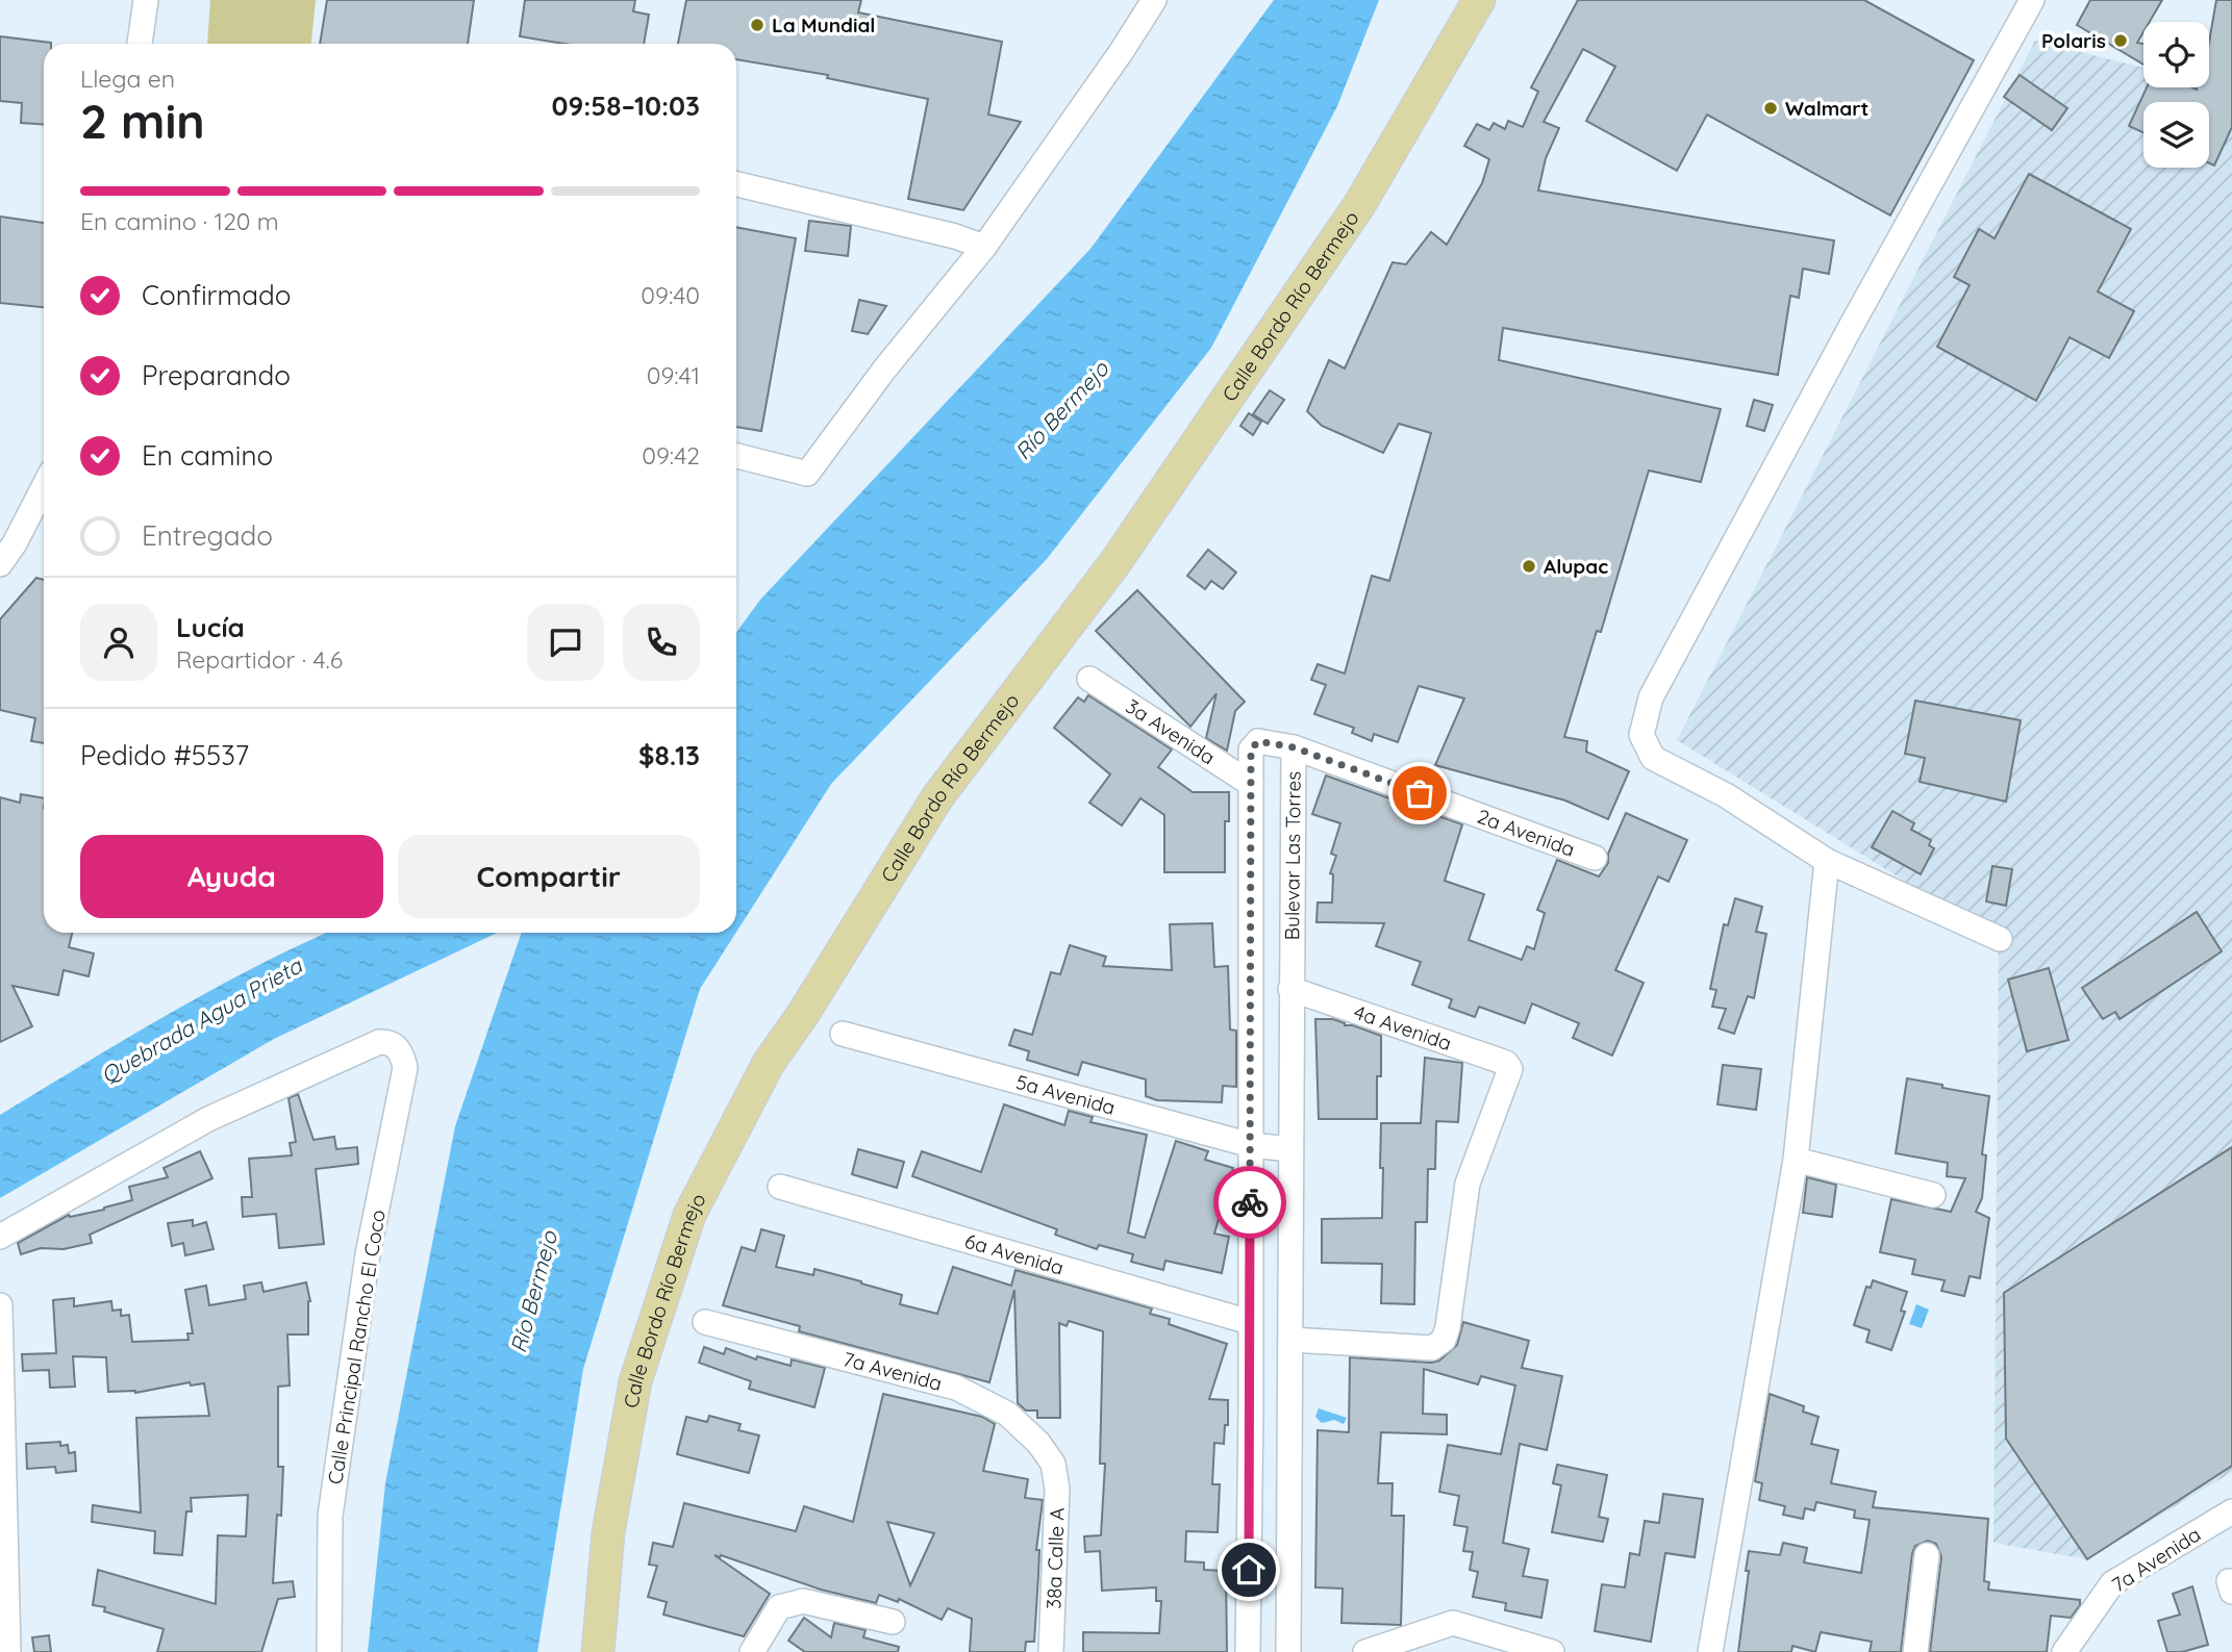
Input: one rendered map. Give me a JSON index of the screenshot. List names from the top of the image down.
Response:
{
  "streets": {
    "main road": ["Calle Bordo Río Bermejo"],
    "street": [
      "3a Avenida",
      "2a Avenida",
      "Bulevar Las Torres",
      "4a Avenida",
      "5a Avenida",
      "6a Avenida",
      "Calle Principal Rancho El Coco",
      "7a Avenida",
      "38a Calle A"
    ]
  },
  "crossings": [
    ["3a Avenida", "Bulevar Las Torres"],
    ["2a Avenida", "Bulevar Las Torres"],
    ["Bulevar Las Torres", "4a Avenida"],
    ["Bulevar Las Torres", "5a Avenida"],
    ["Bulevar Las Torres", "6a Avenida"],
    ["7a Avenida", "38a Calle A"]
  ],
  "water": ["Río Bermejo", "Quebrada Agua Prieta"],
  "places": [
    "La Mundial",
    "Polaris",
    "Walmart",
    "Alupac"
  ],
  "page": {
    "heading": ["2 min", "Llega en", "09:58–10:03"],
    "panel": [
      "Lucía",
      "Repartidor · 4.6",
      "Pedido #5537",
      "$8.13"
    ],
    "bar": "En camino · 120 m",
    "list": [
      ["Confirmado", "09:40"],
      ["Preparando", "09:41"],
      ["En camino", "09:42"],
      "Entregado"
    ],
    "buttons": ["Ayuda", "Compartir"]
  }
}
